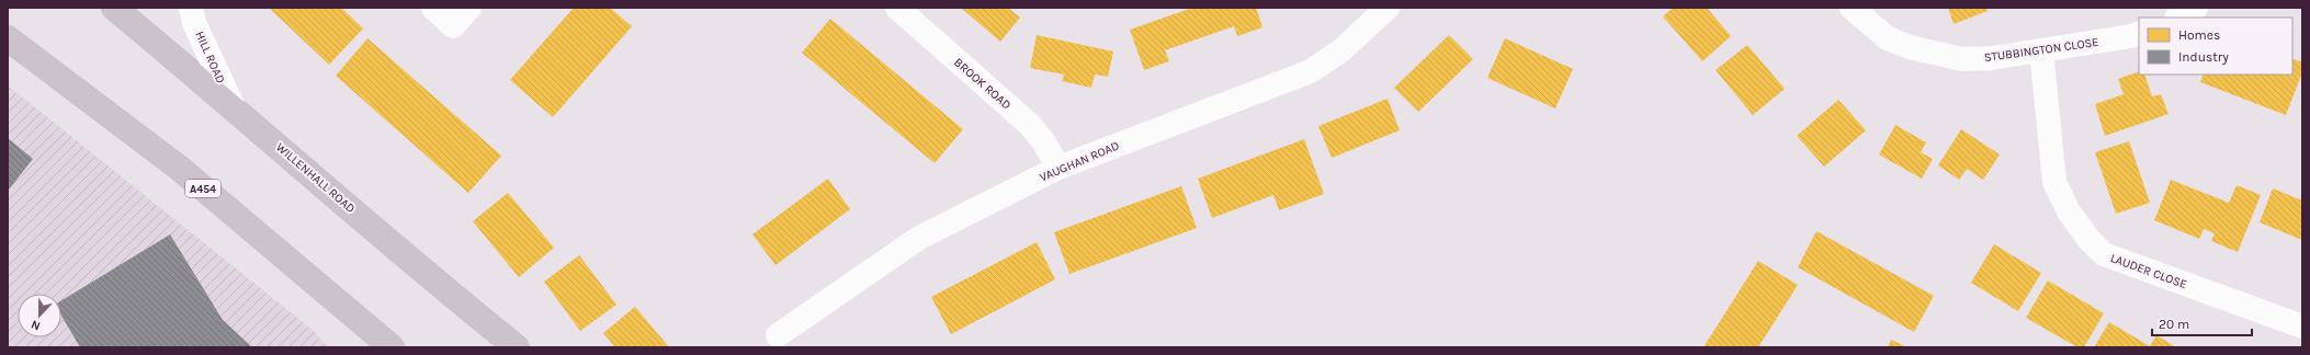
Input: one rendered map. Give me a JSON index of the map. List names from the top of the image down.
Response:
{
  "streets": {
    "highway": ["WILLENHALL ROAD", "A454"],
    "street": [
      "STUBBINGTON CLOSE",
      "HILL ROAD",
      "BROOK ROAD",
      "VAUGHAN ROAD",
      "LAUDER CLOSE"
    ]
  },
  "crossings": [
    ["STUBBINGTON CLOSE", "LAUDER CLOSE"],
    ["HILL ROAD", "WILLENHALL ROAD"],
    ["BROOK ROAD", "VAUGHAN ROAD"]
  ],
  "legend": ["Homes", "Industry"],
  "scale_bar": "20 m",
  "north": "bottom"
}
